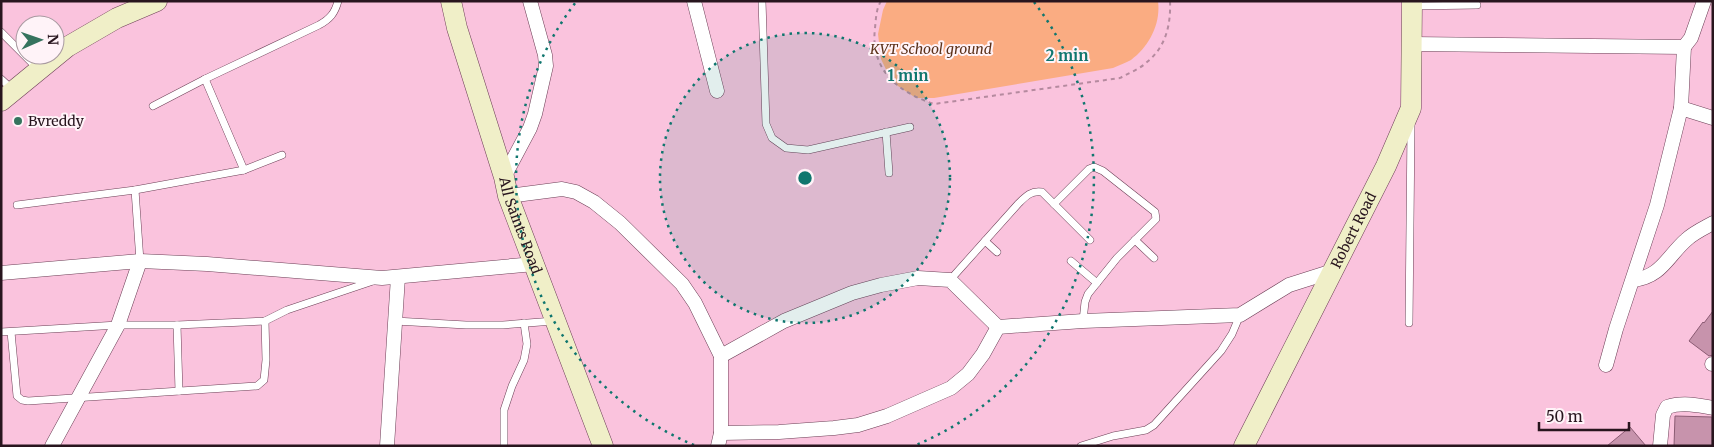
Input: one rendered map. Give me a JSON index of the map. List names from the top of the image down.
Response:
{
  "streets": {
    "street": ["All Saints Road", "Robert Road"]
  },
  "parks": ["KVT School ground"],
  "places": ["Bvreddy"],
  "scale_bar": "50 m",
  "north": "right",
  "rings": ["2 min", "1 min"]
}
